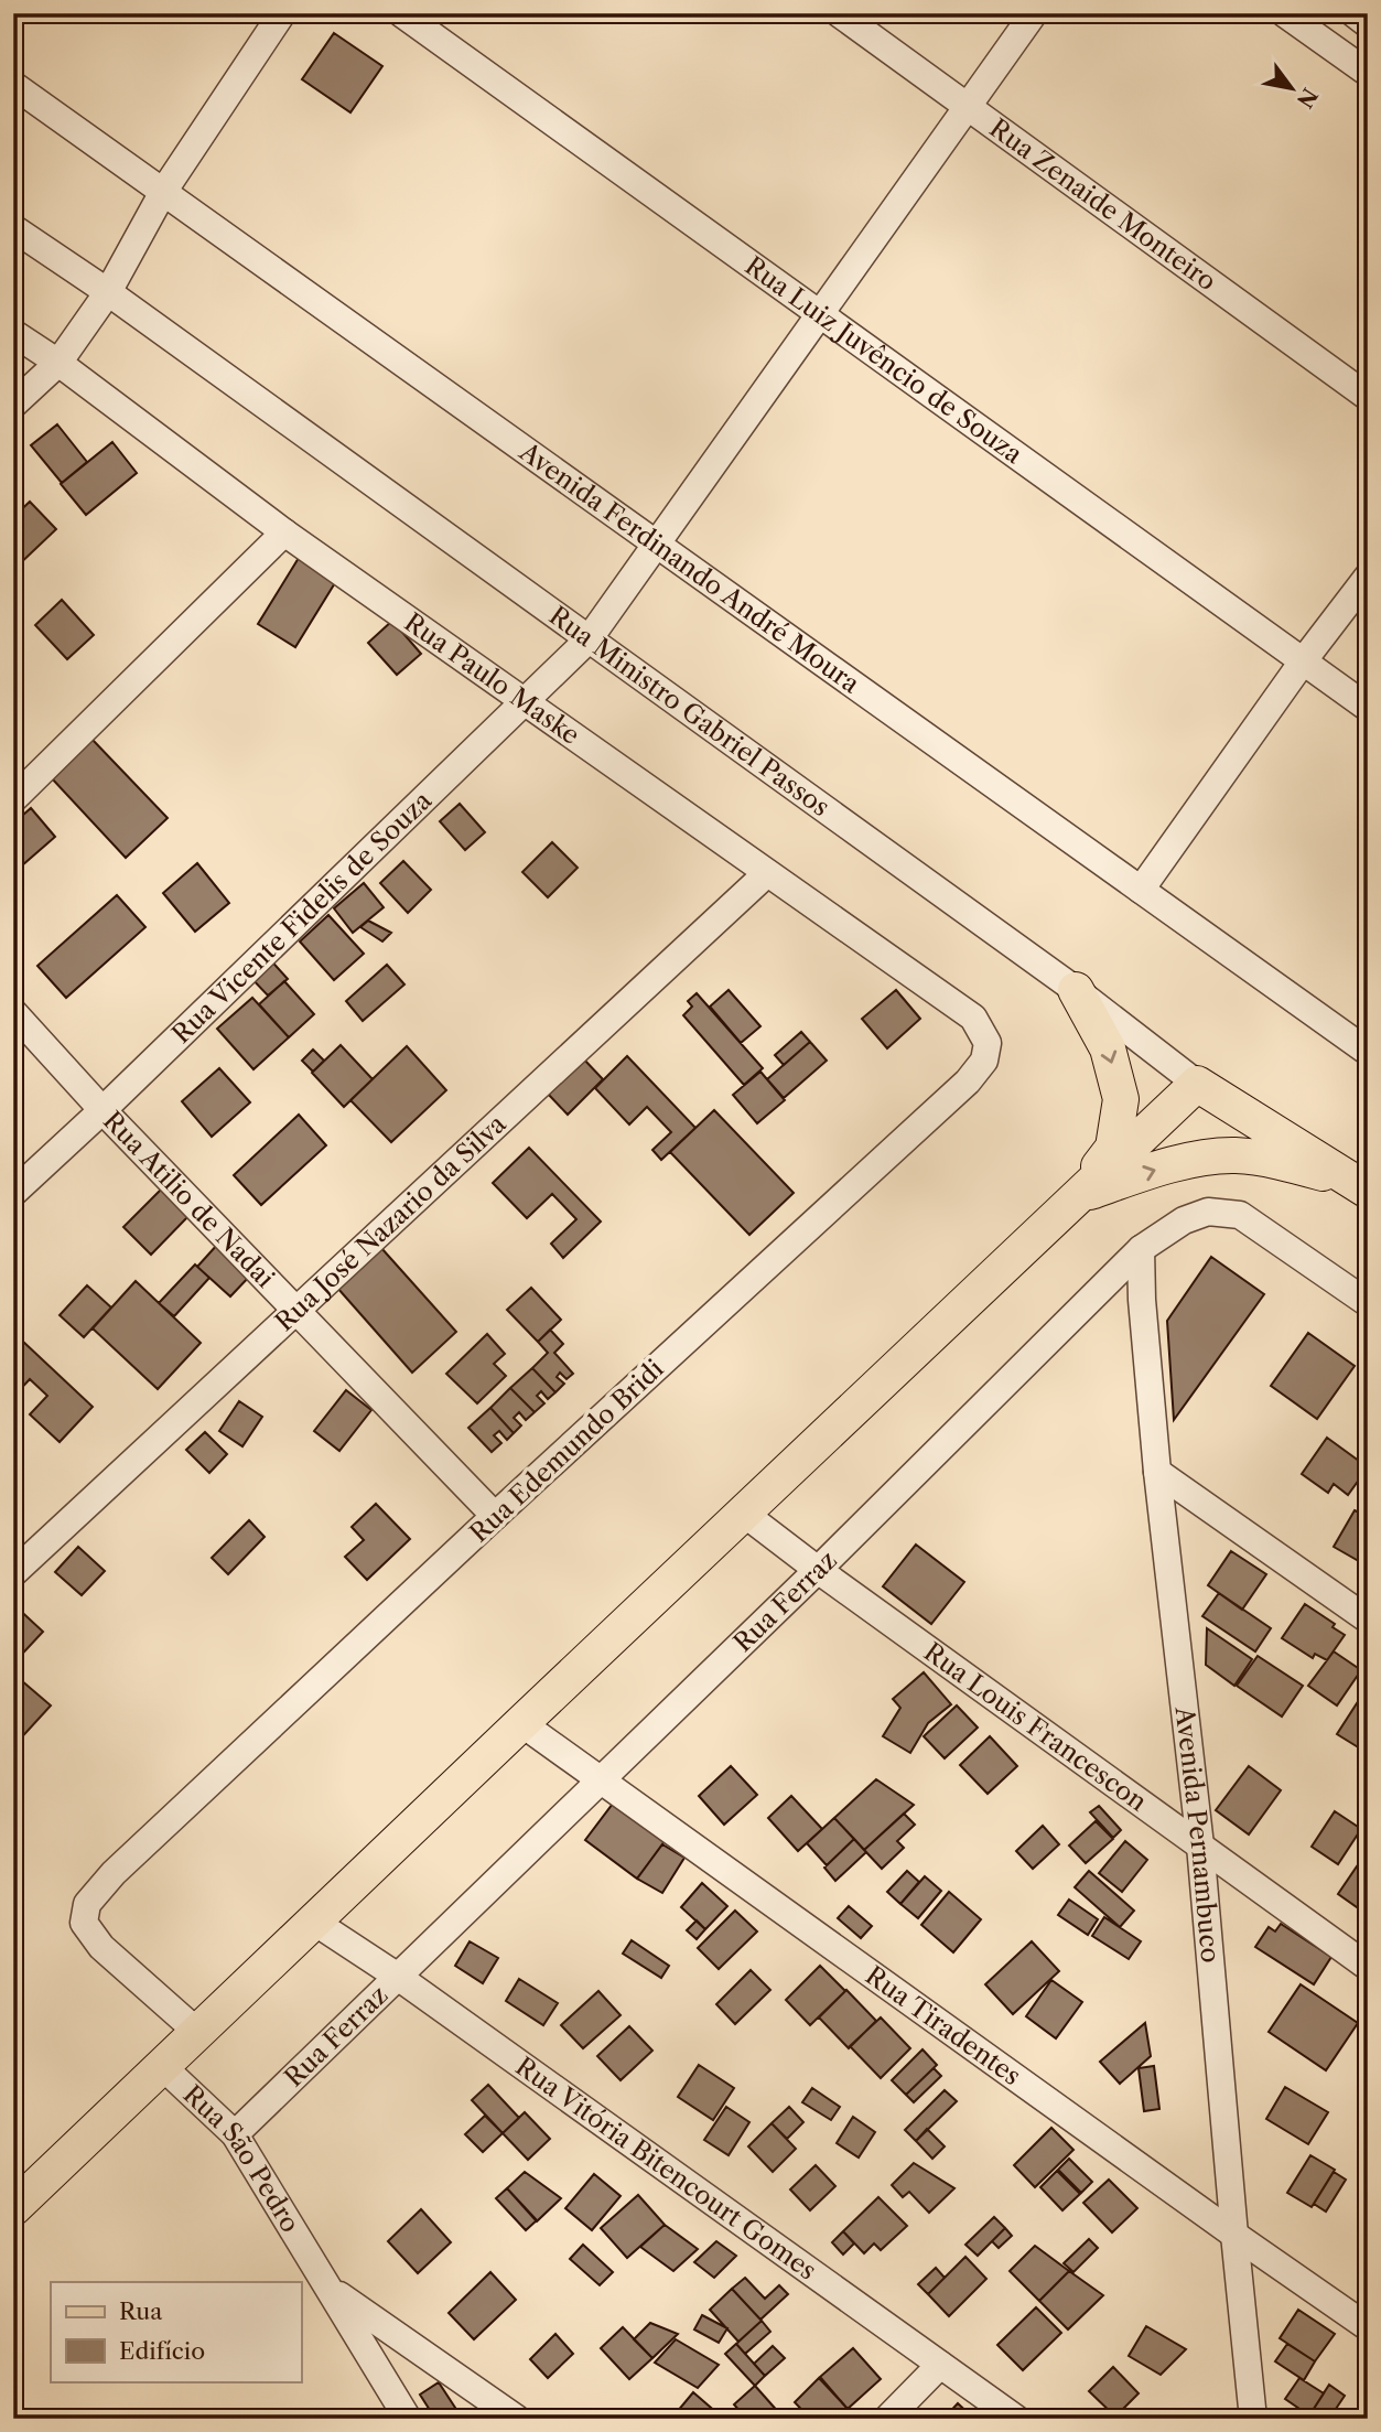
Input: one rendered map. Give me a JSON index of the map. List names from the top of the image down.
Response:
{
  "streets": {
    "main road": ["Rua Ministro Gabriel Passos"],
    "street": [
      "Rua Zenaide Monteiro",
      "Rua Luiz Juvêncio de Souza",
      "Avenida Ferdinando André Moura",
      "Rua Paulo Maske",
      "Rua Vicente Fidelis de Souza",
      "Rua Atilio de Nadai",
      "Rua José Nazario da Silva",
      "Rua Edemundo Bridi",
      "Rua Ferraz",
      "Rua Louis Francescon",
      "Avenida Pernambuco",
      "Rua Tiradentes",
      "Rua São Pedro",
      "Rua Vitória Bitencourt Gomes"
    ]
  },
  "crossings": [
    ["Rua Zenaide Monteiro", "Rua Vicente Fidelis de Souza"],
    ["Rua Luiz Juvêncio de Souza", "Rua Vicente Fidelis de Souza"],
    ["Avenida Ferdinando André Moura", "Rua Vicente Fidelis de Souza"],
    ["Rua Paulo Maske", "Rua Vicente Fidelis de Souza"],
    ["Rua Paulo Maske", "Rua José Nazario da Silva"],
    ["Rua Paulo Maske", "Rua Edemundo Bridi"],
    ["Rua Ministro Gabriel Passos", "Rua Vicente Fidelis de Souza"],
    ["Rua Vicente Fidelis de Souza", "Rua Atilio de Nadai"],
    ["Rua Atilio de Nadai", "Rua José Nazario da Silva"],
    ["Rua Atilio de Nadai", "Rua Edemundo Bridi"],
    ["Rua Ferraz", "Rua Louis Francescon"],
    ["Rua Ferraz", "Avenida Pernambuco"],
    ["Rua Ferraz", "Rua Tiradentes"],
    ["Rua Ferraz", "Rua São Pedro"],
    ["Rua Ferraz", "Rua Vitória Bitencourt Gomes"],
    ["Rua Louis Francescon", "Avenida Pernambuco"],
    ["Avenida Pernambuco", "Rua Tiradentes"]
  ],
  "legend": ["Rua", "Edifício"],
  "north": "bottom right"
}
